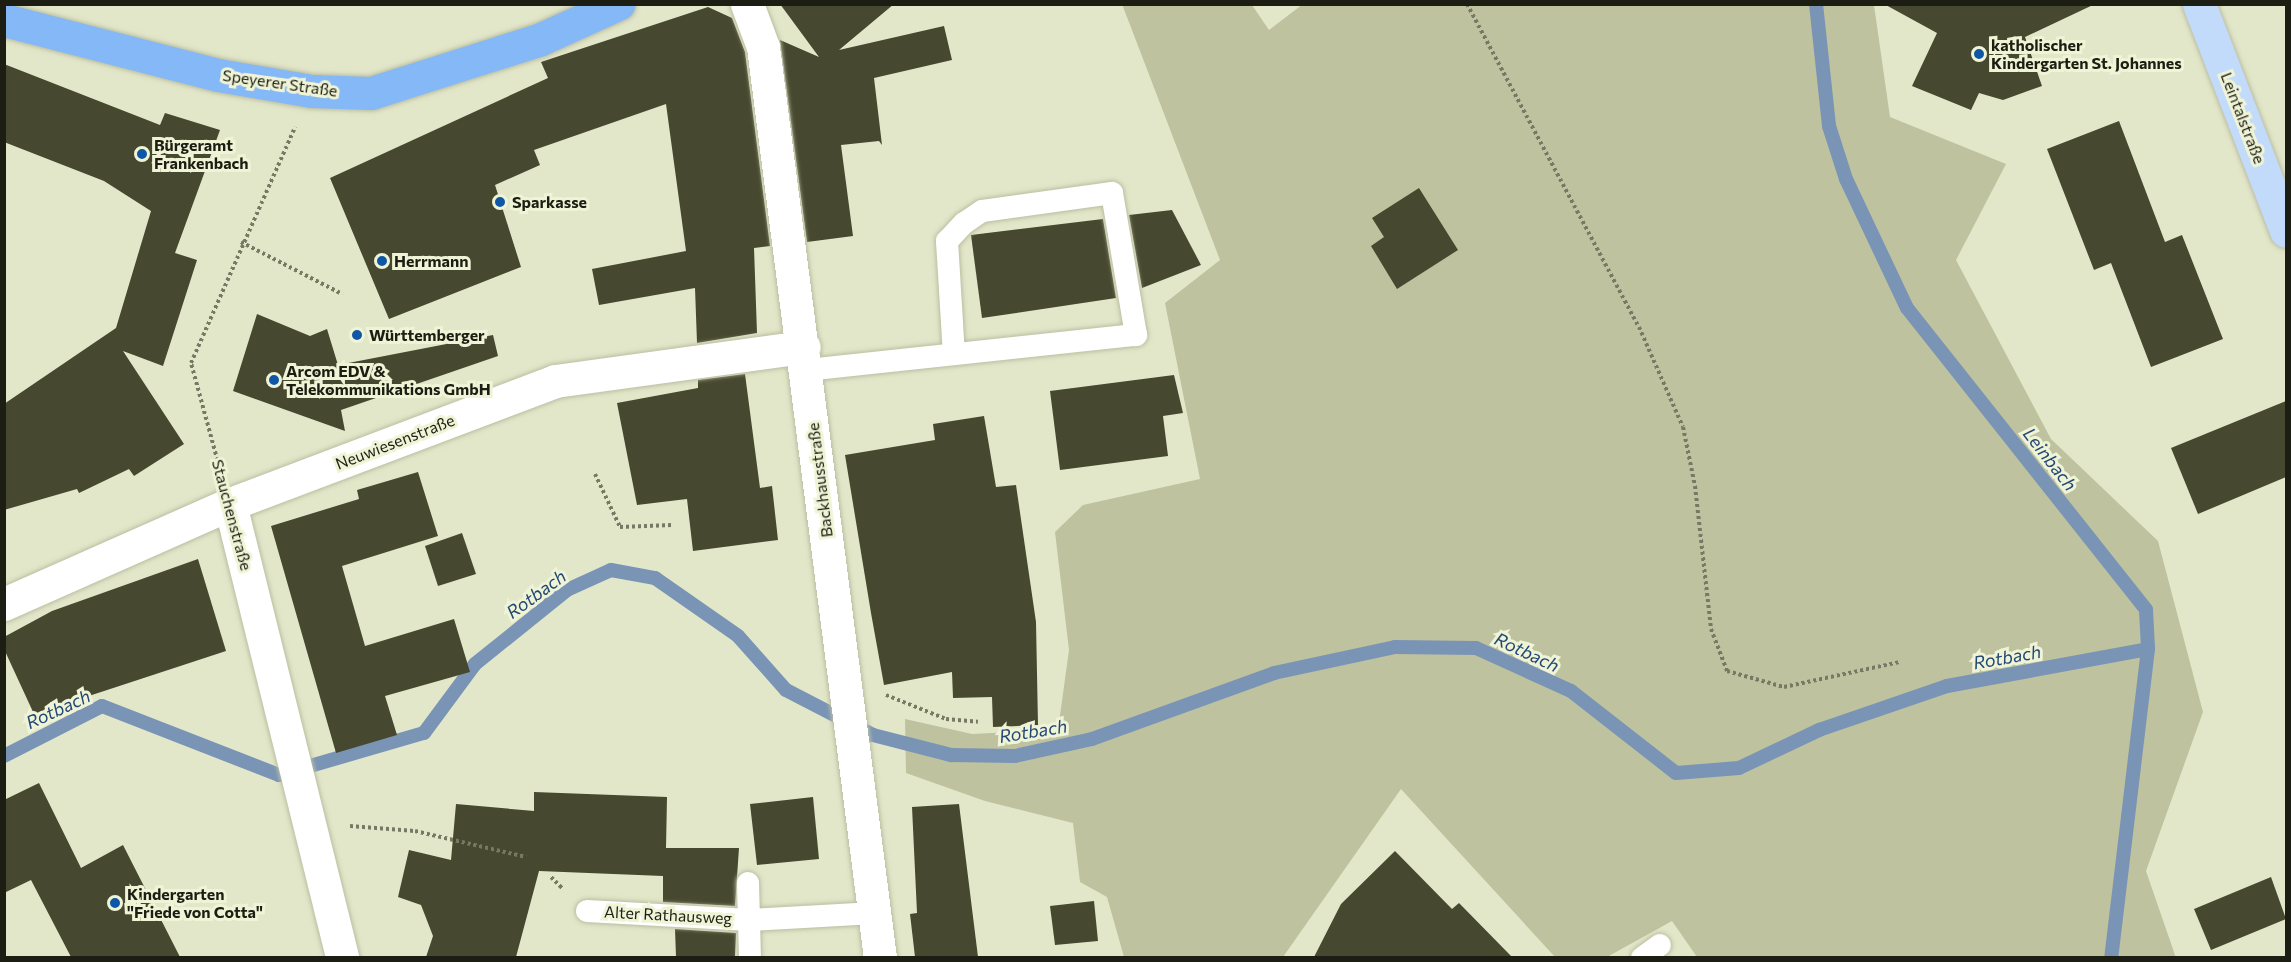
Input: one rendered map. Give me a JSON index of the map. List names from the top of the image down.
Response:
{
  "streets": {
    "main road": ["Speyerer Straße", "Leintalstraße"],
    "street": ["Neuwiesenstraße", "Backhausstraße", "Stauchenstraße"],
    "lane": ["Alter Rathausweg"]
  },
  "crossings": [
    ["Speyerer Straße", "Stauchenstraße"],
    ["Neuwiesenstraße", "Backhausstraße"],
    ["Neuwiesenstraße", "Stauchenstraße"],
    ["Backhausstraße", "Alter Rathausweg"]
  ],
  "water": ["Leinbach", "Rotbach"],
  "places": [
    "katholischer Kindergarten St. Johannes",
    "Bürgeramt Frankenbach",
    "Sparkasse",
    "Herrmann",
    "Württemberger",
    "Arcom EDV & Telekommunikations GmbH",
    "Kindergarten \"Friede von Cotta\""
  ]
}
